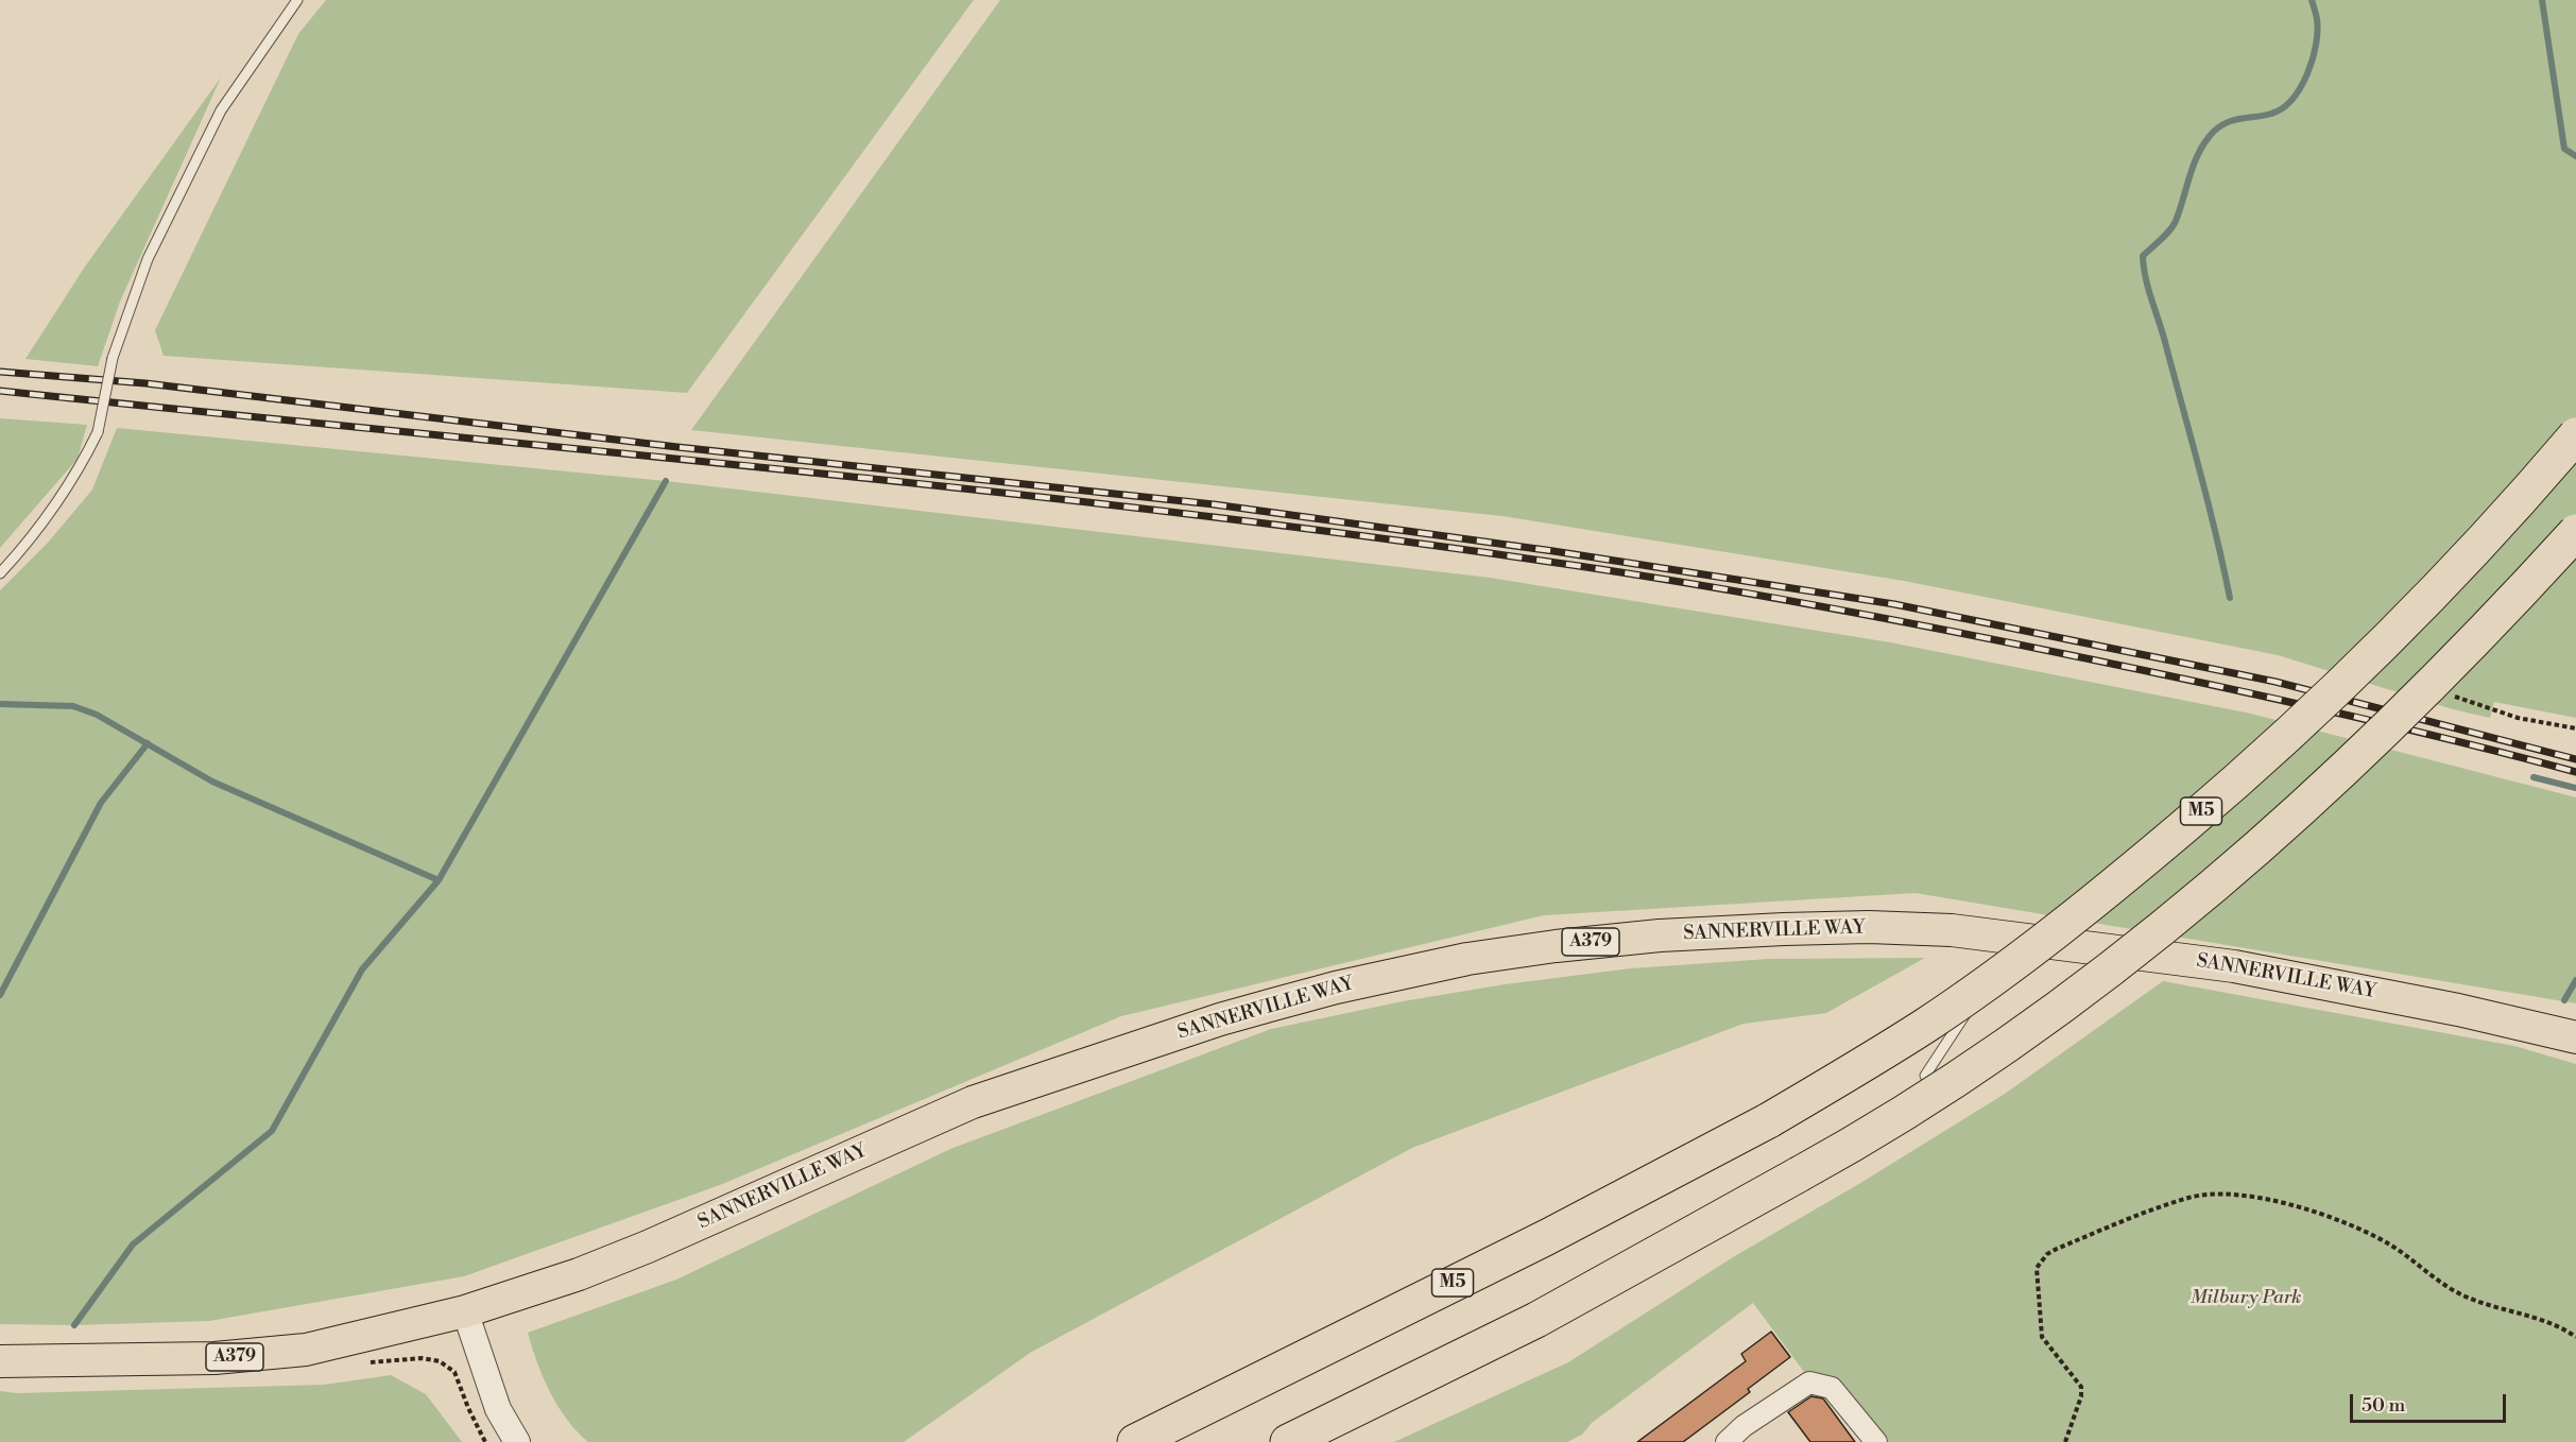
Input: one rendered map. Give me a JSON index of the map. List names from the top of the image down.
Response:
{
  "streets": {
    "highway": ["M5"],
    "main road": ["SANNERVILLE WAY", "A379"]
  },
  "parks": ["Milbury Park"],
  "scale_bar": "50 m"
}
